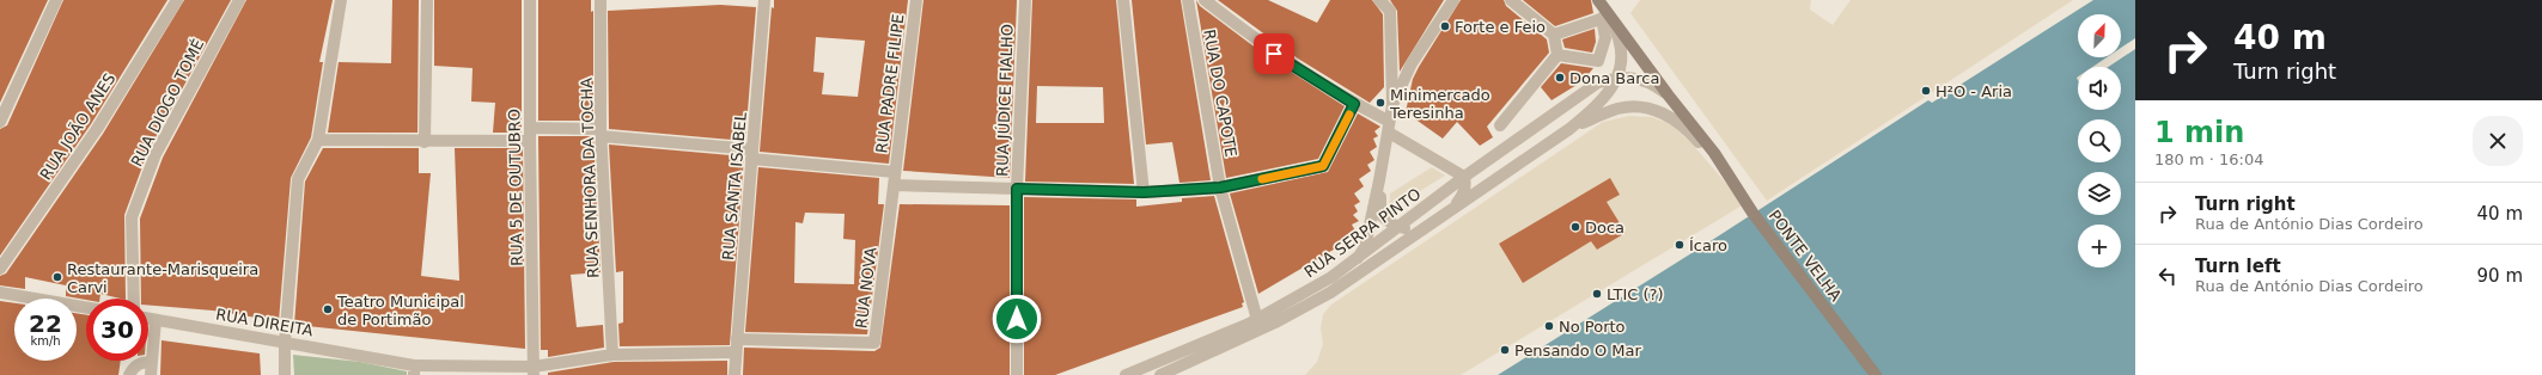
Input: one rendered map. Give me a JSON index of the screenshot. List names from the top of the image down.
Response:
{
  "streets": {
    "main road": ["PONTE VELHA"],
    "street": [
      "RUA PADRE FILIPE",
      "RUA DO CAPOTE",
      "RUA JÚDICE FIALHO",
      "RUA DIOGO TOMÉ",
      "RUA JOÃO ANES",
      "RUA SENHORA DA TOCHA",
      "RUA SANTA ISABEL",
      "RUA 5 DE OUTUBRO",
      "RUA SERPA PINTO",
      "RUA NOVA",
      "RUA DIREITA"
    ]
  },
  "crossings": [
    ["RUA PADRE FILIPE", "RUA NOVA"],
    ["RUA DO CAPOTE", "RUA SERPA PINTO"],
    ["RUA SENHORA DA TOCHA", "RUA DIREITA"],
    ["RUA SANTA ISABEL", "RUA NOVA"],
    ["RUA SANTA ISABEL", "RUA DIREITA"],
    ["RUA 5 DE OUTUBRO", "RUA DIREITA"]
  ],
  "places": [
    "Forte e Feio",
    "Dona Barca",
    "H²O - Aria",
    "Minimercado Teresinha",
    "Doca",
    "Ícaro",
    "Restaurante-Marisqueira Carvi",
    "LTIC (?)",
    "Teatro Municipal de Portimão",
    "No Porto",
    "Pensando O Mar"
  ],
  "north": "top right",
  "page": {
    "turn": ["40 m", "Turn right"],
    "map_buttons": "+",
    "heading": ["1 min", "180 m · 16:04"],
    "list": [
      {
        "name": "Turn right",
        "note": "Rua de António Dias Cordeiro",
        "value": "40 m"
      },
      {
        "name": "Turn left",
        "note": "Rua de António Dias Cordeiro",
        "value": "90 m"
      }
    ],
    "speed": "22 km/h",
    "limit": "30"
  }
}
